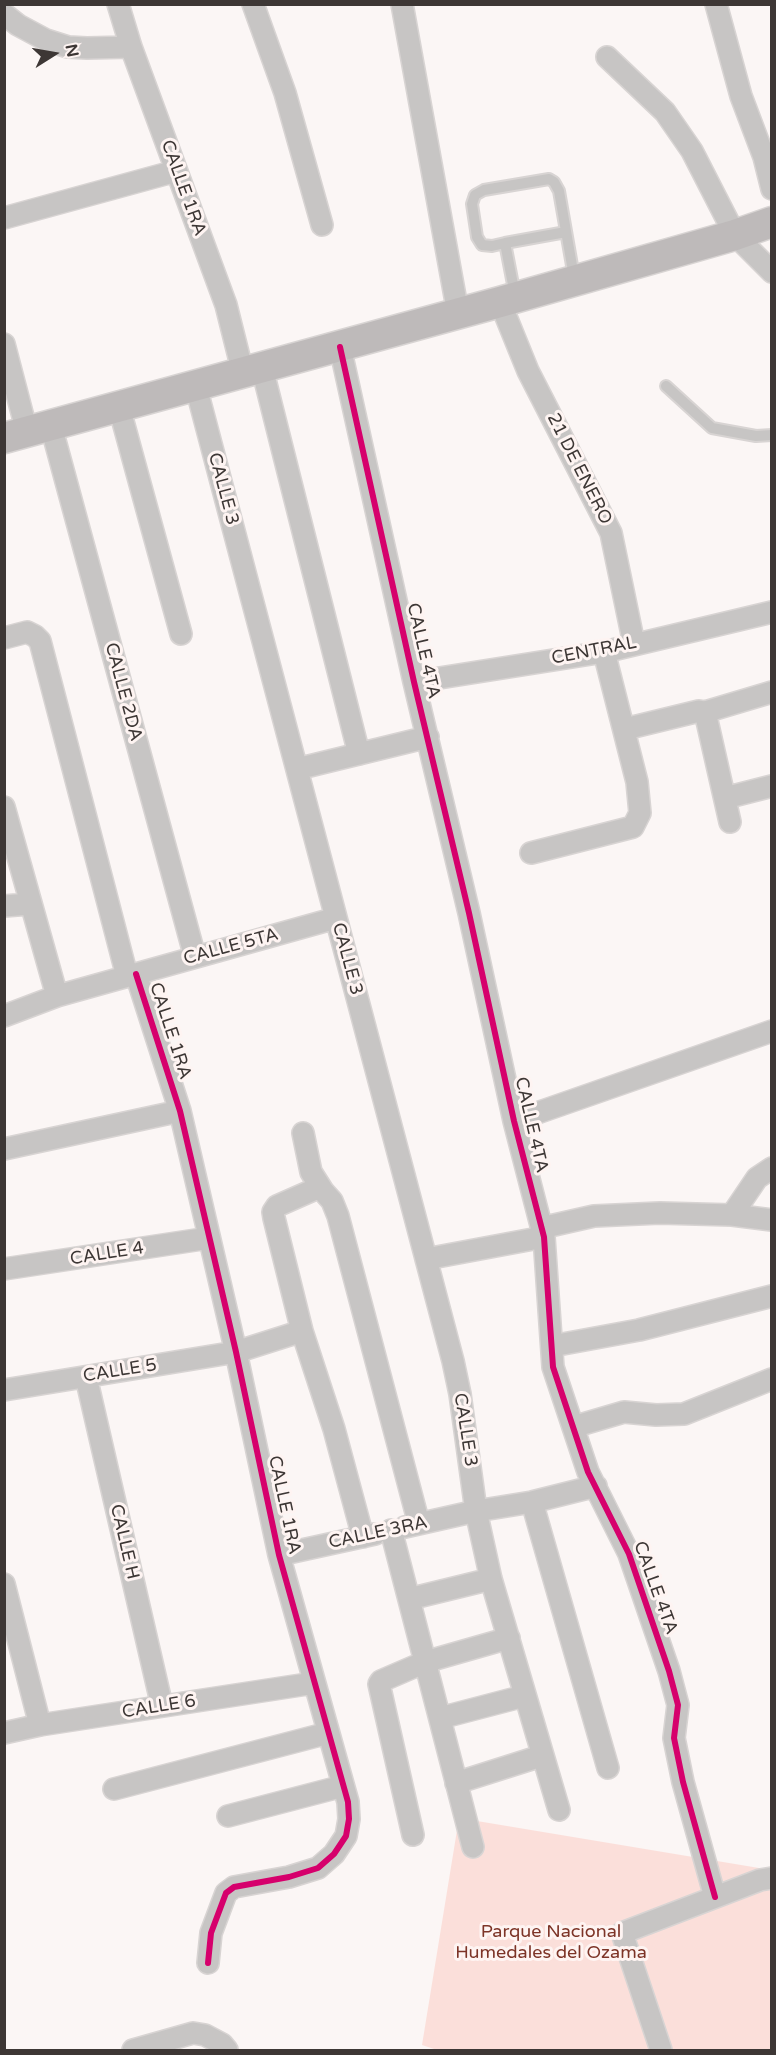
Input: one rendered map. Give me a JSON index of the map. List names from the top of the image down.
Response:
{
  "streets": {
    "street": [
      "CALLE 1RA",
      "21 DE ENERO",
      "CALLE 3",
      "CALLE 4TA",
      "CENTRAL",
      "CALLE 2DA",
      "CALLE 5TA",
      "CALLE 4",
      "CALLE 5",
      "CALLE 3RA",
      "CALLE H",
      "CALLE 6"
    ]
  },
  "crossings": [
    ["CALLE 1RA", "CALLE 5TA"],
    ["CALLE 1RA", "CALLE 4"],
    ["CALLE 1RA", "CALLE 5"],
    ["CALLE 1RA", "CALLE 3RA"],
    ["CALLE 1RA", "CALLE 6"],
    ["21 DE ENERO", "CENTRAL"],
    ["CALLE 3", "CALLE 5TA"],
    ["CALLE 3", "CALLE 3RA"],
    ["CALLE 4TA", "CENTRAL"],
    ["CALLE 4TA", "CALLE 3RA"],
    ["CALLE 2DA", "CALLE 5TA"],
    ["CALLE 5", "CALLE H"],
    ["CALLE H", "CALLE 6"]
  ],
  "parks": ["Parque Nacional Humedales del Ozama"],
  "north": "right"
}
